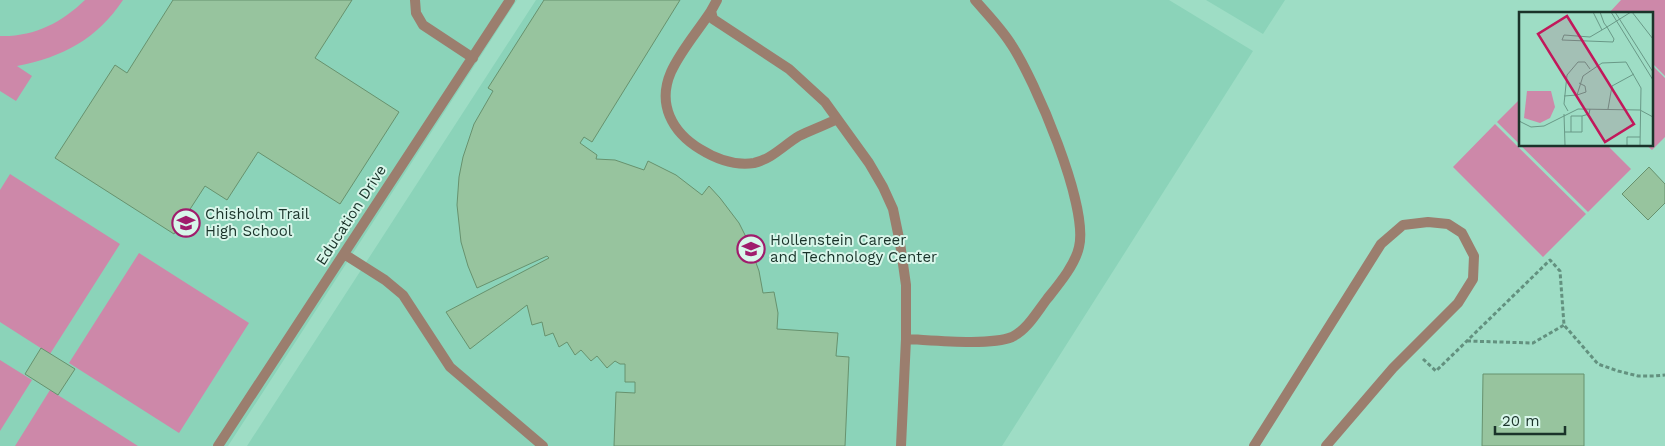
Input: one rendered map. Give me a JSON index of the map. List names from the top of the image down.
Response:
{
  "streets": {
    "lane": ["Education Drive"]
  },
  "places": {
    "school or university": ["Chisholm Trail High School", "Hollenstein Career and Technology Center"]
  },
  "scale_bar": "20 m"
}
